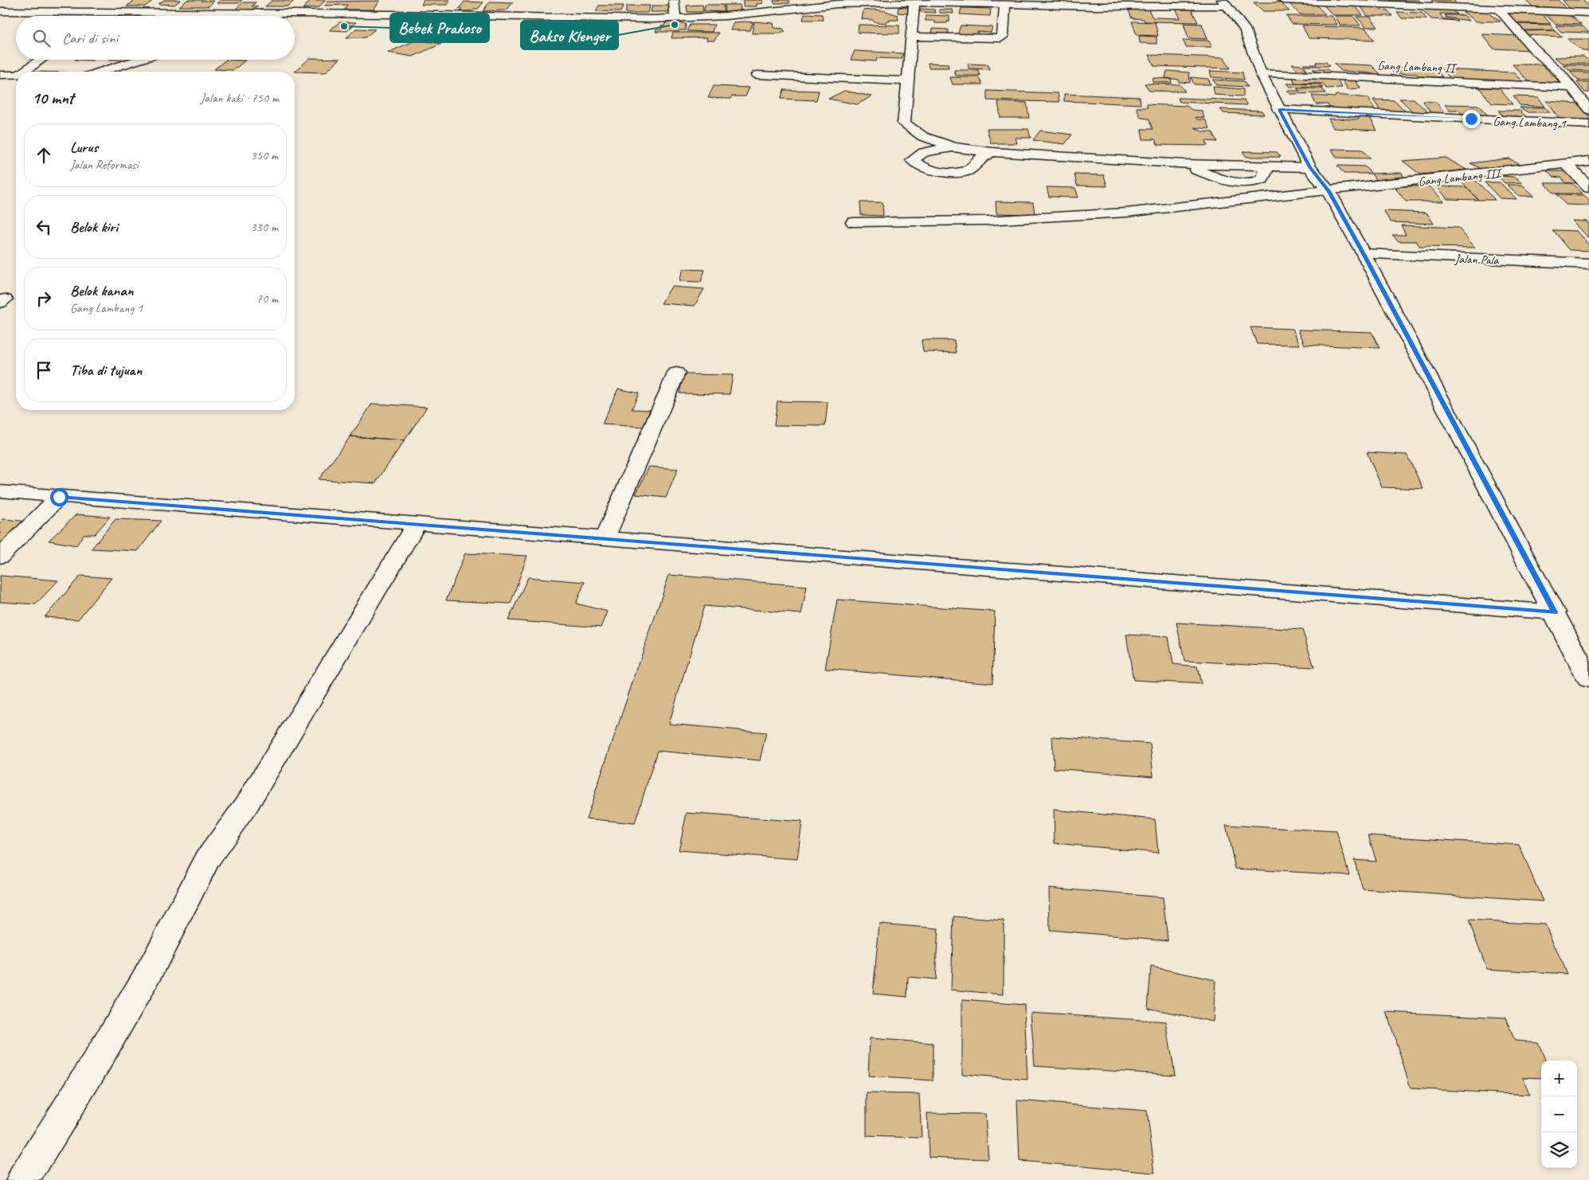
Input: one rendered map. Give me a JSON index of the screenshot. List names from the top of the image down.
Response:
{
  "streets": {
    "street": [
      "Gang Lambang II",
      "Gang Lambang 1",
      "Gang Lambang III",
      "Jalan Pala"
    ]
  },
  "places": ["Bakso Klenger", "Bebek Prakoso"],
  "page": {
    "search": "Cari di sini",
    "heading": ["10 mnt", "Jalan kaki · 750 m"],
    "list": [
      ["Lurus", "Jalan Reformasi", "350 m"],
      ["Belok kiri", "330 m"],
      ["Belok kanan", "Gang Lambang 1", "70 m"],
      "Tiba di tujuan"
    ],
    "map_buttons": ["+", "−"]
  }
}
